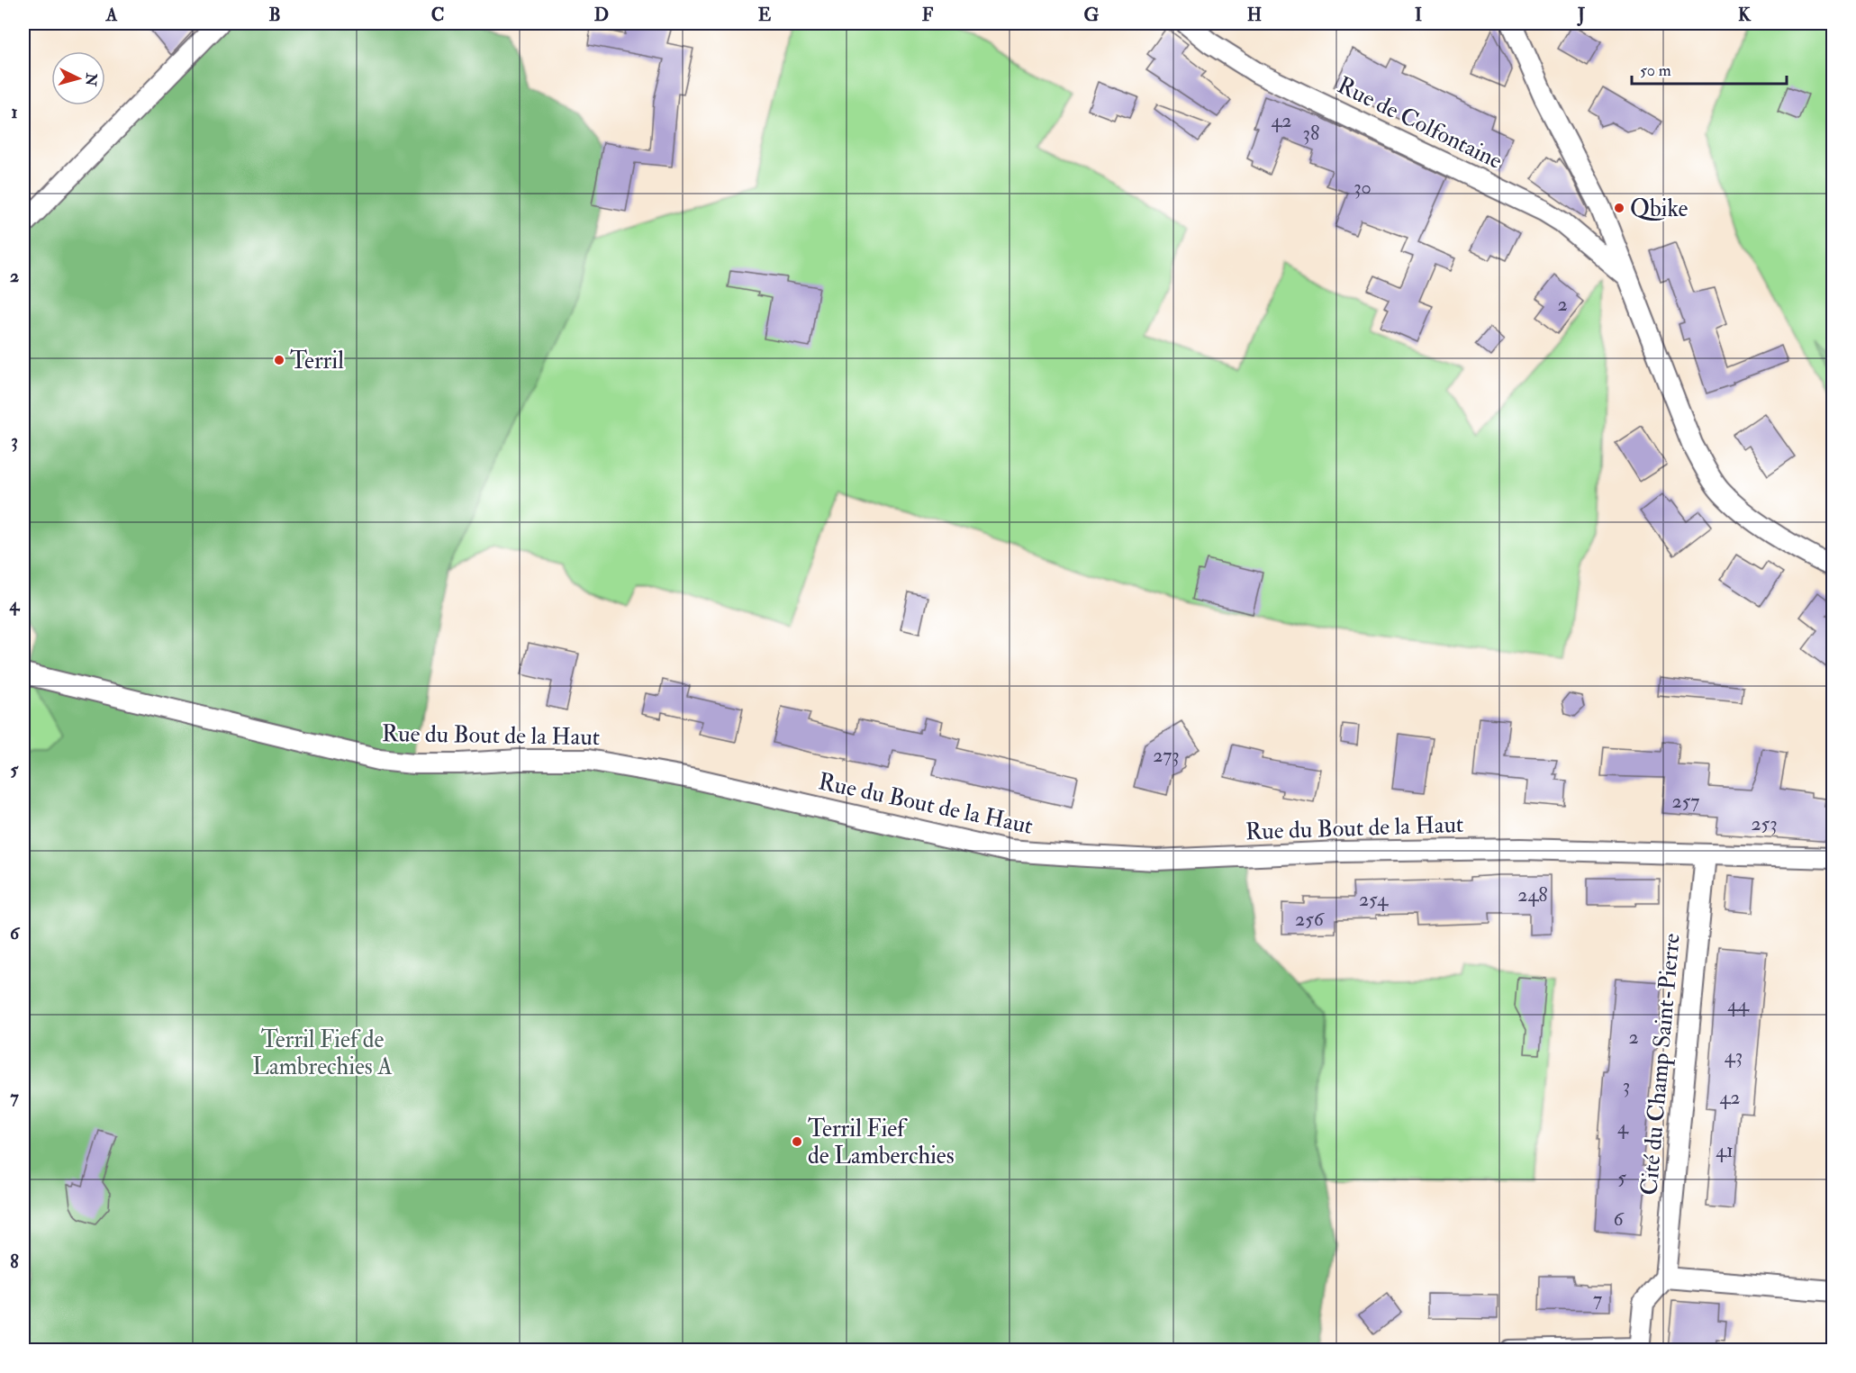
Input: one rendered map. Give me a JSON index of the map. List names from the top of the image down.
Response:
{
  "streets": {
    "street": ["Rue de Colfontaine", "Rue du Bout de la Haut", "Cité du Champ Saint-Pierre"]
  },
  "crossings": [
    ["Rue du Bout de la Haut", "Cité du Champ Saint-Pierre"]
  ],
  "parks": ["Terril Fief de Lambrechies A"],
  "places": ["Qbike", "Terril", "Terril Fief de Lamberchies"],
  "house_numbers": [
    "42",
    "38",
    "30",
    "2",
    "273",
    "257",
    "253",
    "248",
    "254",
    "256",
    "44",
    "2",
    "43",
    "3",
    "42",
    "4",
    "41",
    "5",
    "6",
    "7"
  ],
  "scale_bar": "50 m",
  "north": "right",
  "grid": {
    "columns": [
      "A",
      "B",
      "C",
      "D",
      "E",
      "F",
      "G",
      "H",
      "I",
      "J",
      "K"
    ],
    "rows": [
      "1",
      "2",
      "3",
      "4",
      "5",
      "6",
      "7",
      "8"
    ]
  }
}
